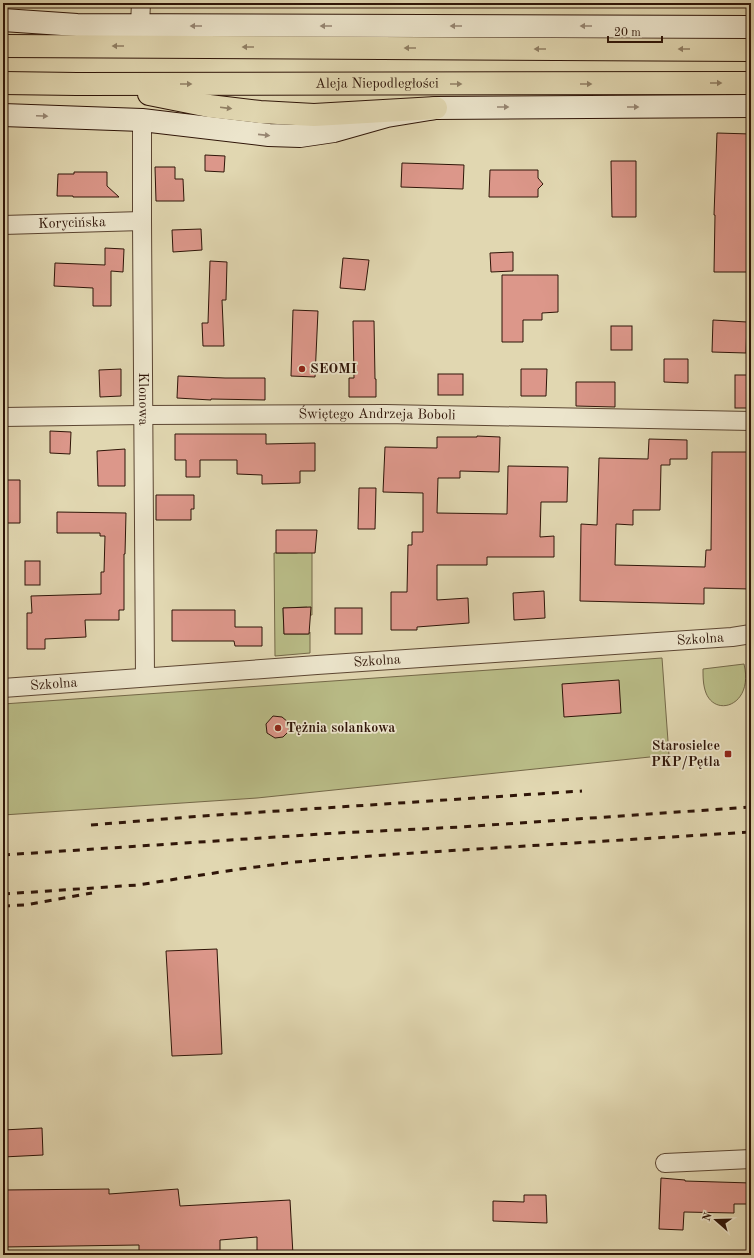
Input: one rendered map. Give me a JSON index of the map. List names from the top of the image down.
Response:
{
  "streets": {
    "main road": ["Aleja Niepodległości"],
    "street": [
      "Korycińska",
      "Klonowa",
      "Świętego Andrzeja Boboli",
      "Szkolna"
    ]
  },
  "crossings": [
    ["Korycińska", "Klonowa"],
    ["Klonowa", "Świętego Andrzeja Boboli"],
    ["Klonowa", "Szkolna"]
  ],
  "places": {
    "other": ["SEOMI", "Tężnia solankowa"],
    "transit": ["Starosielce PKP/Pętla"]
  },
  "scale_bar": "20 m",
  "north": "left"
}
